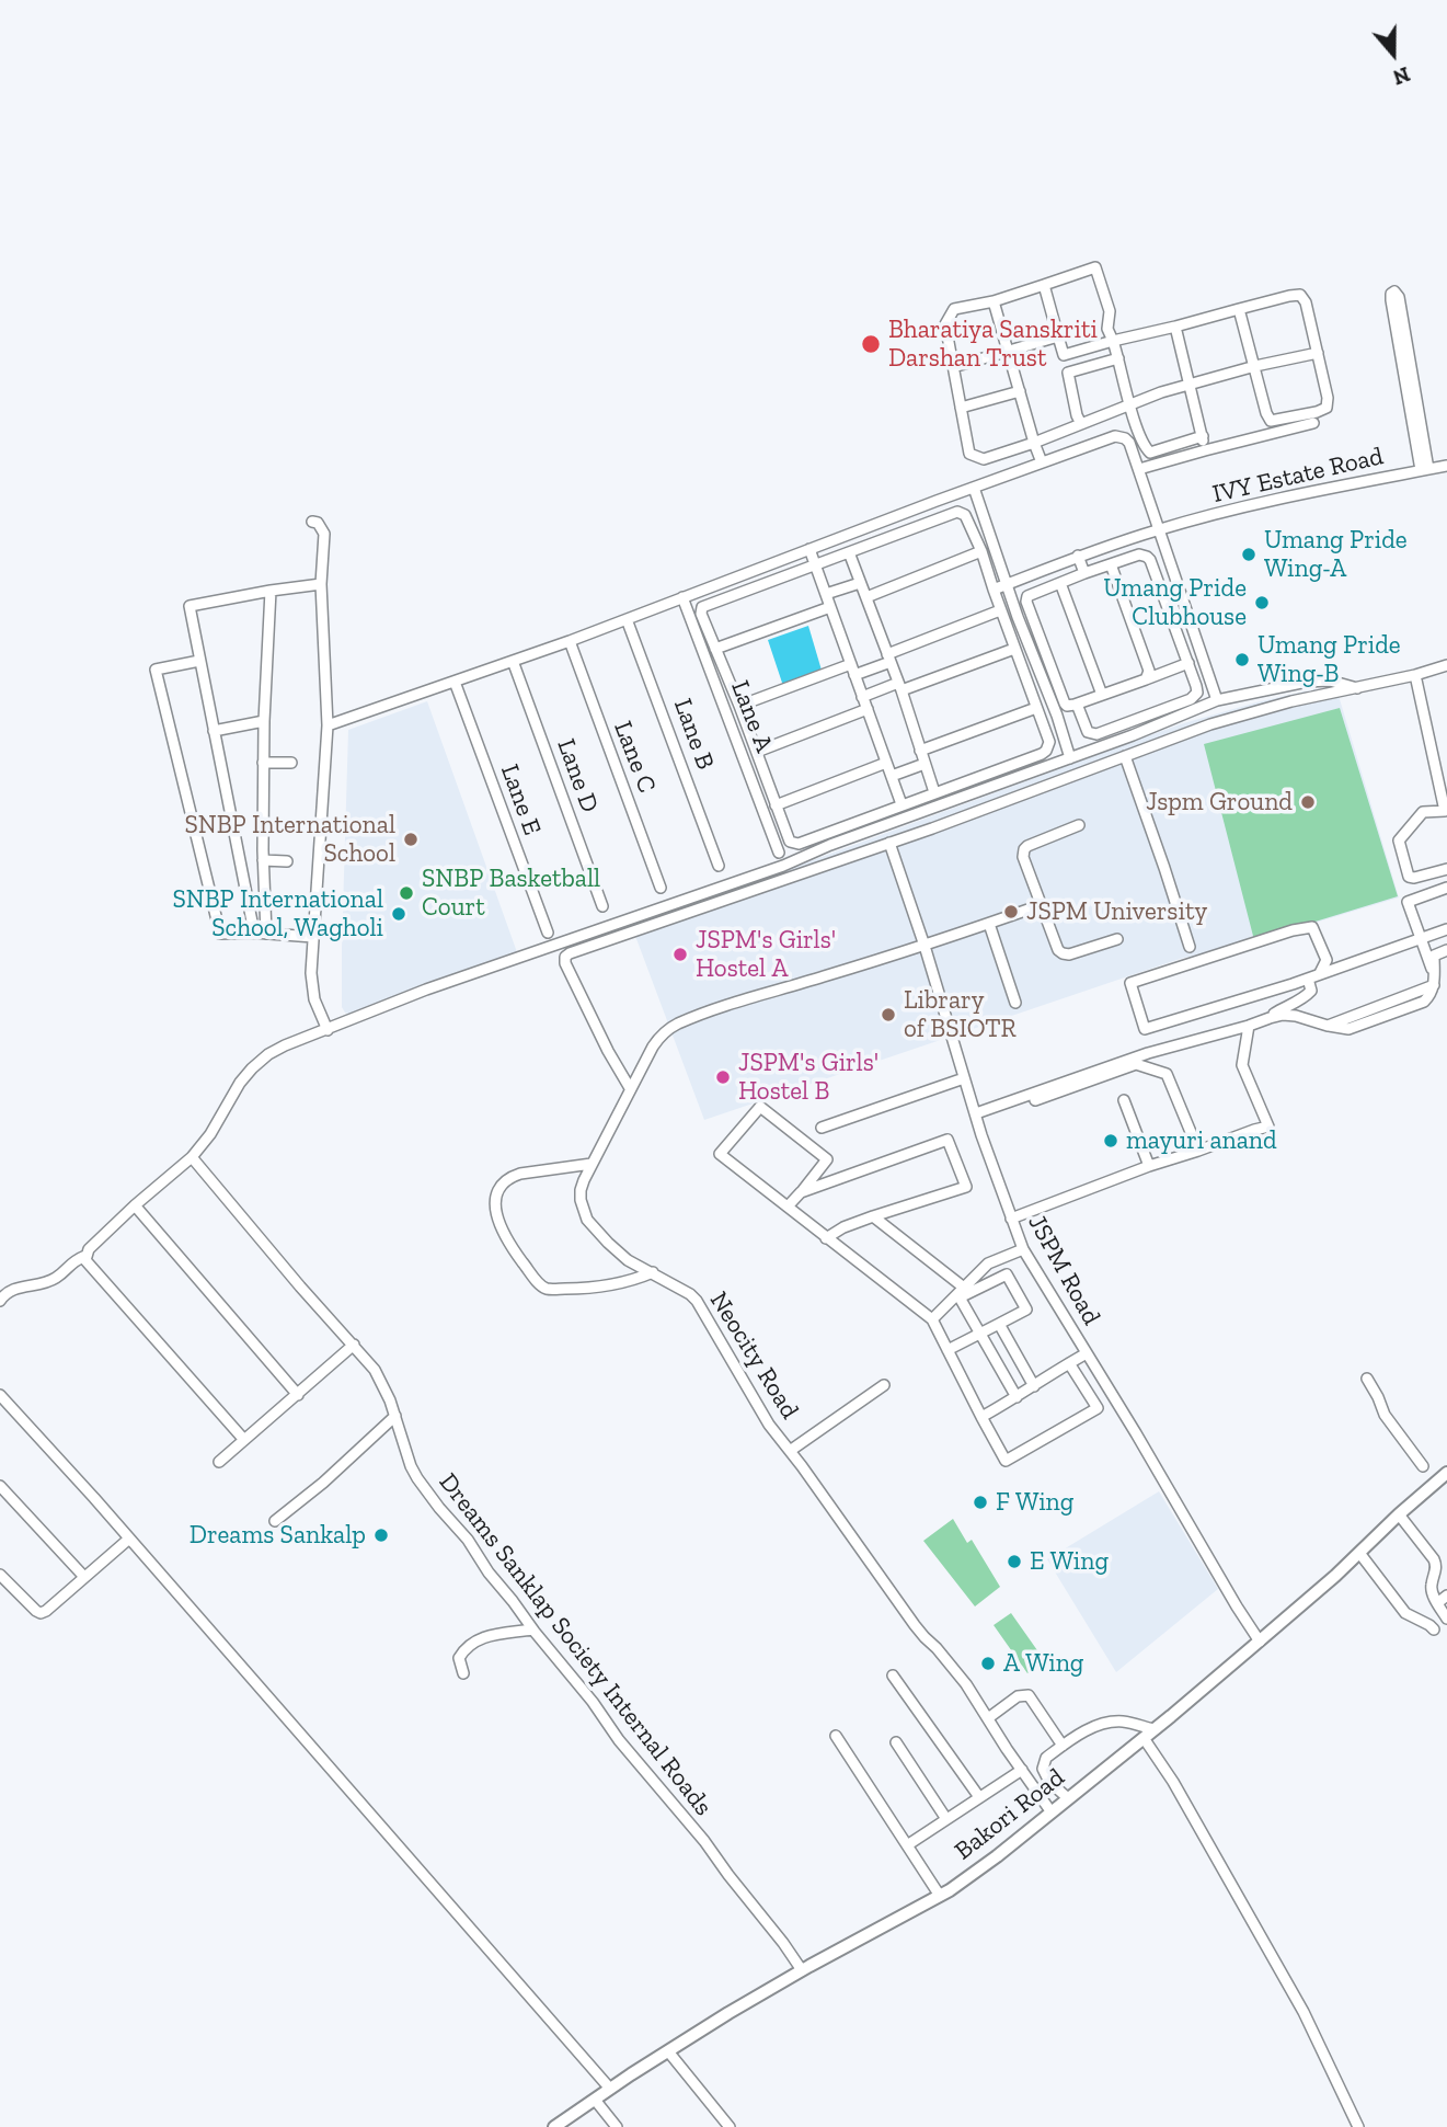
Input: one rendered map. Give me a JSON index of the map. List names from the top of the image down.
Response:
{
  "streets": {
    "street": [
      "IVY Estate Road",
      "Lane A",
      "Lane B",
      "Lane C",
      "Lane D",
      "Lane E",
      "JSPM Road",
      "Neocity Road",
      "Dreams Sanklap Society Internal Roads",
      "Bakori Road"
    ]
  },
  "crossings": [
    ["JSPM Road", "Neocity Road"],
    ["JSPM Road", "Bakori Road"],
    ["Neocity Road", "Bakori Road"],
    ["Dreams Sanklap Society Internal Roads", "Bakori Road"]
  ],
  "places": [
    "Bharatiya Sanskriti Darshan Trust",
    "Umang Pride Wing-A",
    "Umang Pride Clubhouse",
    "Umang Pride Wing-B",
    "Jspm Ground",
    "SNBP International School",
    "SNBP Basketball Court",
    "JSPM University",
    "SNBP International School, Wagholi",
    "JSPM's Girls' Hostel A",
    "Library of BSIOTR",
    "JSPM's Girls' Hostel B",
    "mayuri anand",
    "F Wing",
    "Dreams Sankalp",
    "E Wing",
    "A Wing"
  ],
  "north": "bottom"
}
